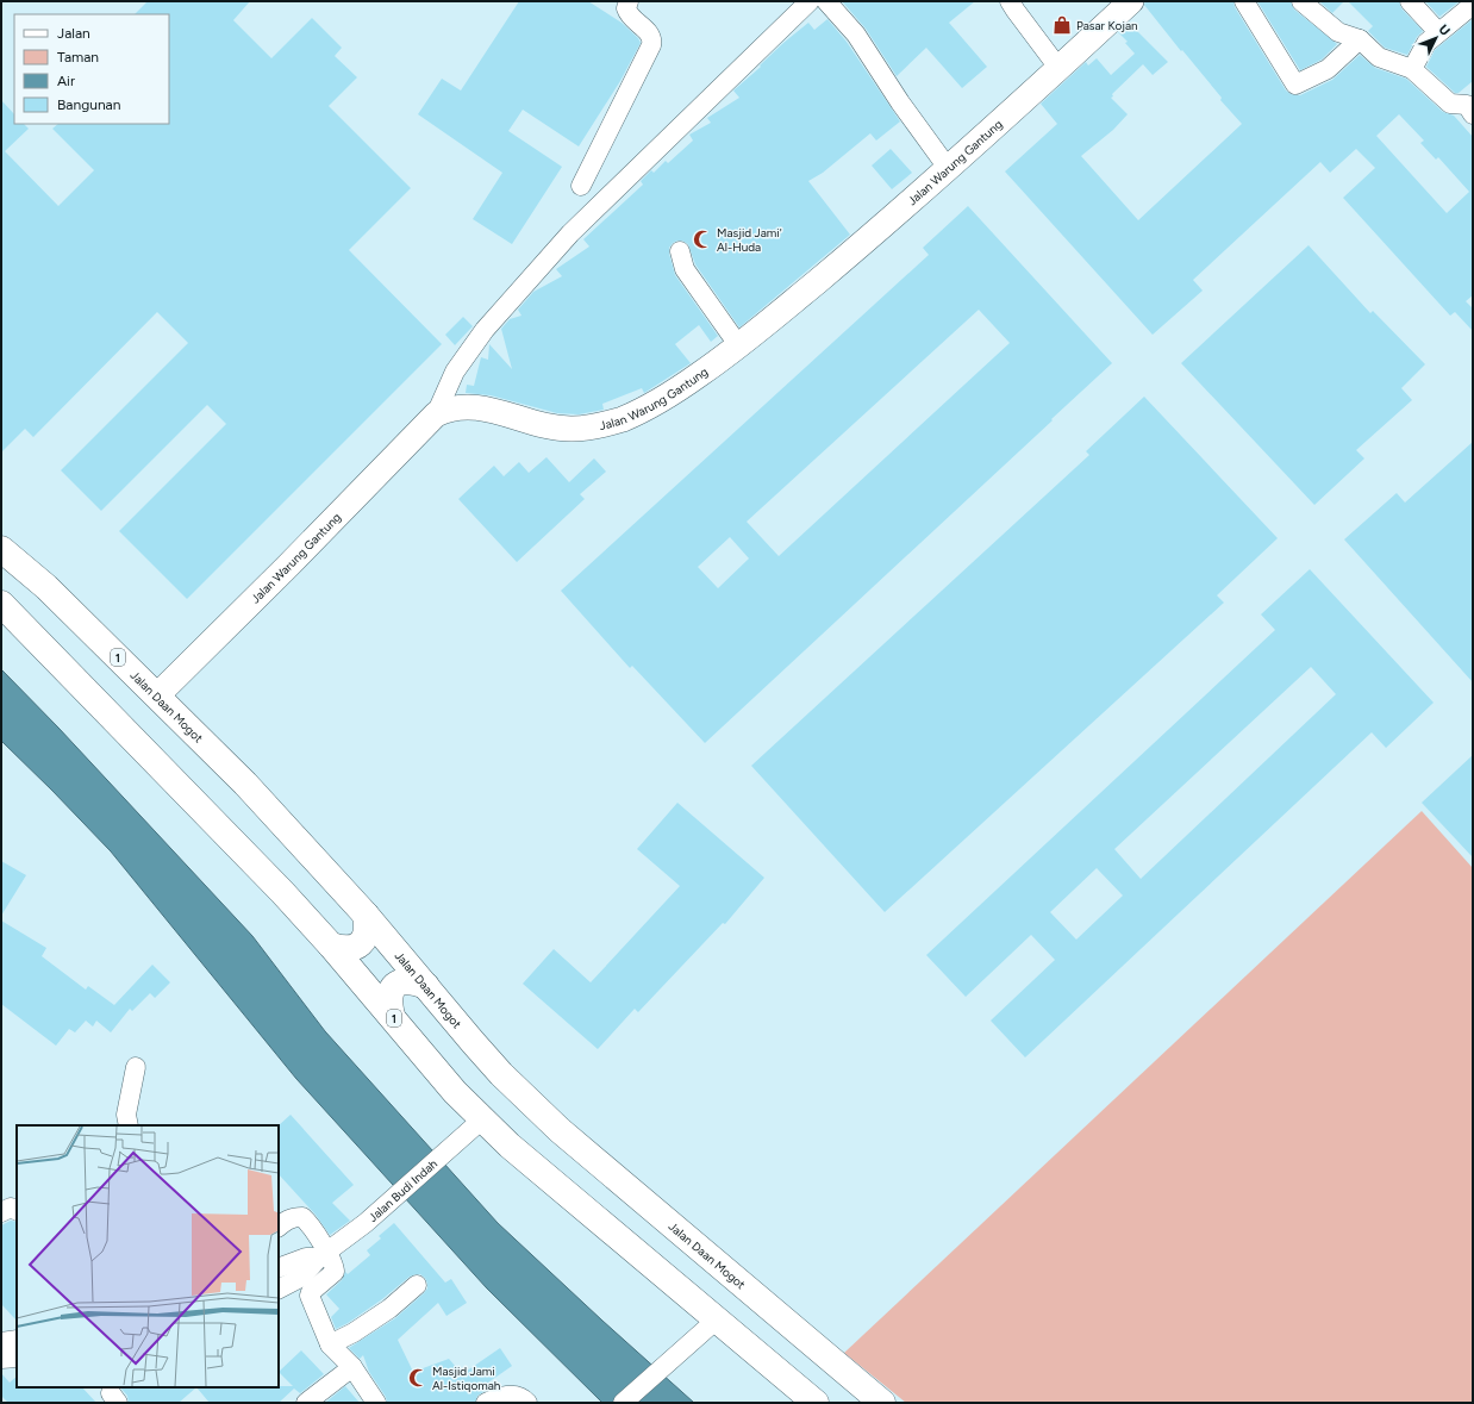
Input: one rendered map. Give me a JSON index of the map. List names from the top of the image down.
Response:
{
  "streets": {
    "highway": ["1", "Jalan Daan Mogot"],
    "street": ["Jalan Warung Gantung", "Jalan Budi Indah"]
  },
  "crossings": [
    ["Jalan Warung Gantung", "Jalan Daan Mogot"],
    ["1", "Jalan Budi Indah"]
  ],
  "places": {
    "shop": ["Pasar Kojan"],
    "mosque": ["Masjid Jami' Al-Huda", "Masjid Jami Al-Istiqomah"]
  },
  "legend": [
    "Jalan",
    "Taman",
    "Air",
    "Bangunan"
  ],
  "north": "top right"
}
